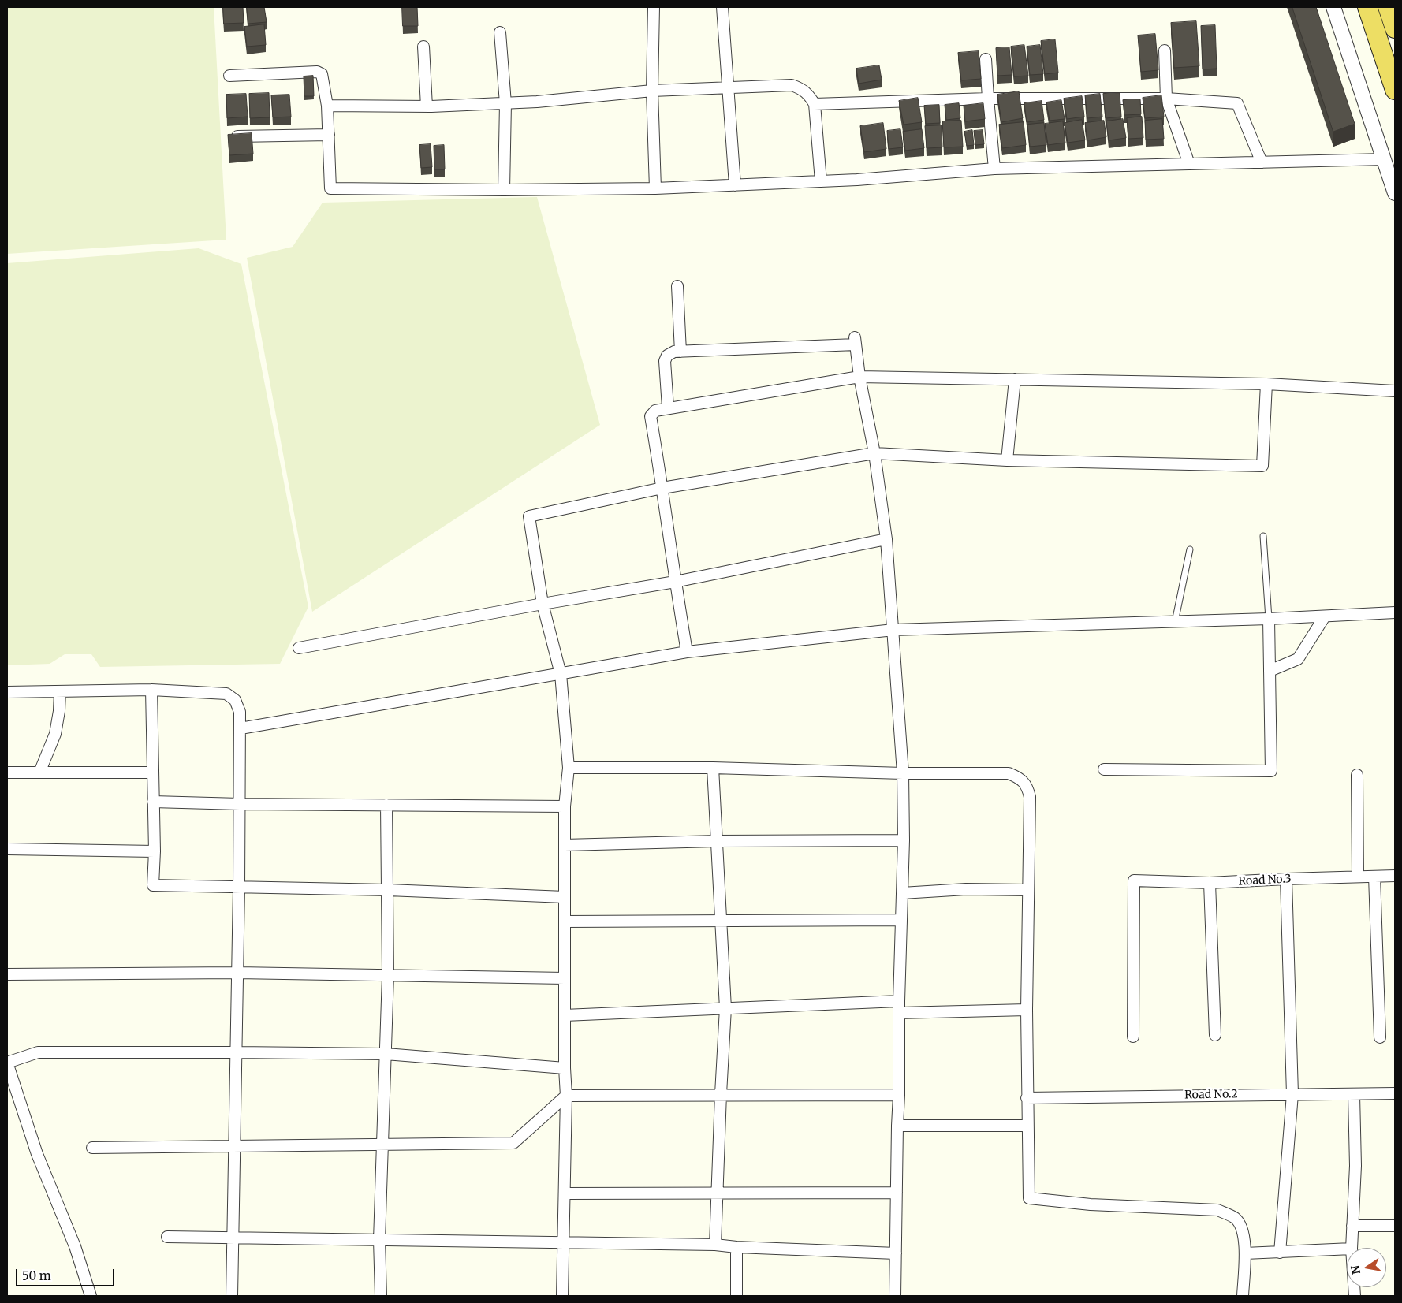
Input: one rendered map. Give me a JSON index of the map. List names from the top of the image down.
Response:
{
  "streets": {
    "street": ["Road No.3", "Road No.2"]
  },
  "scale_bar": "50 m",
  "north": "left"
}
